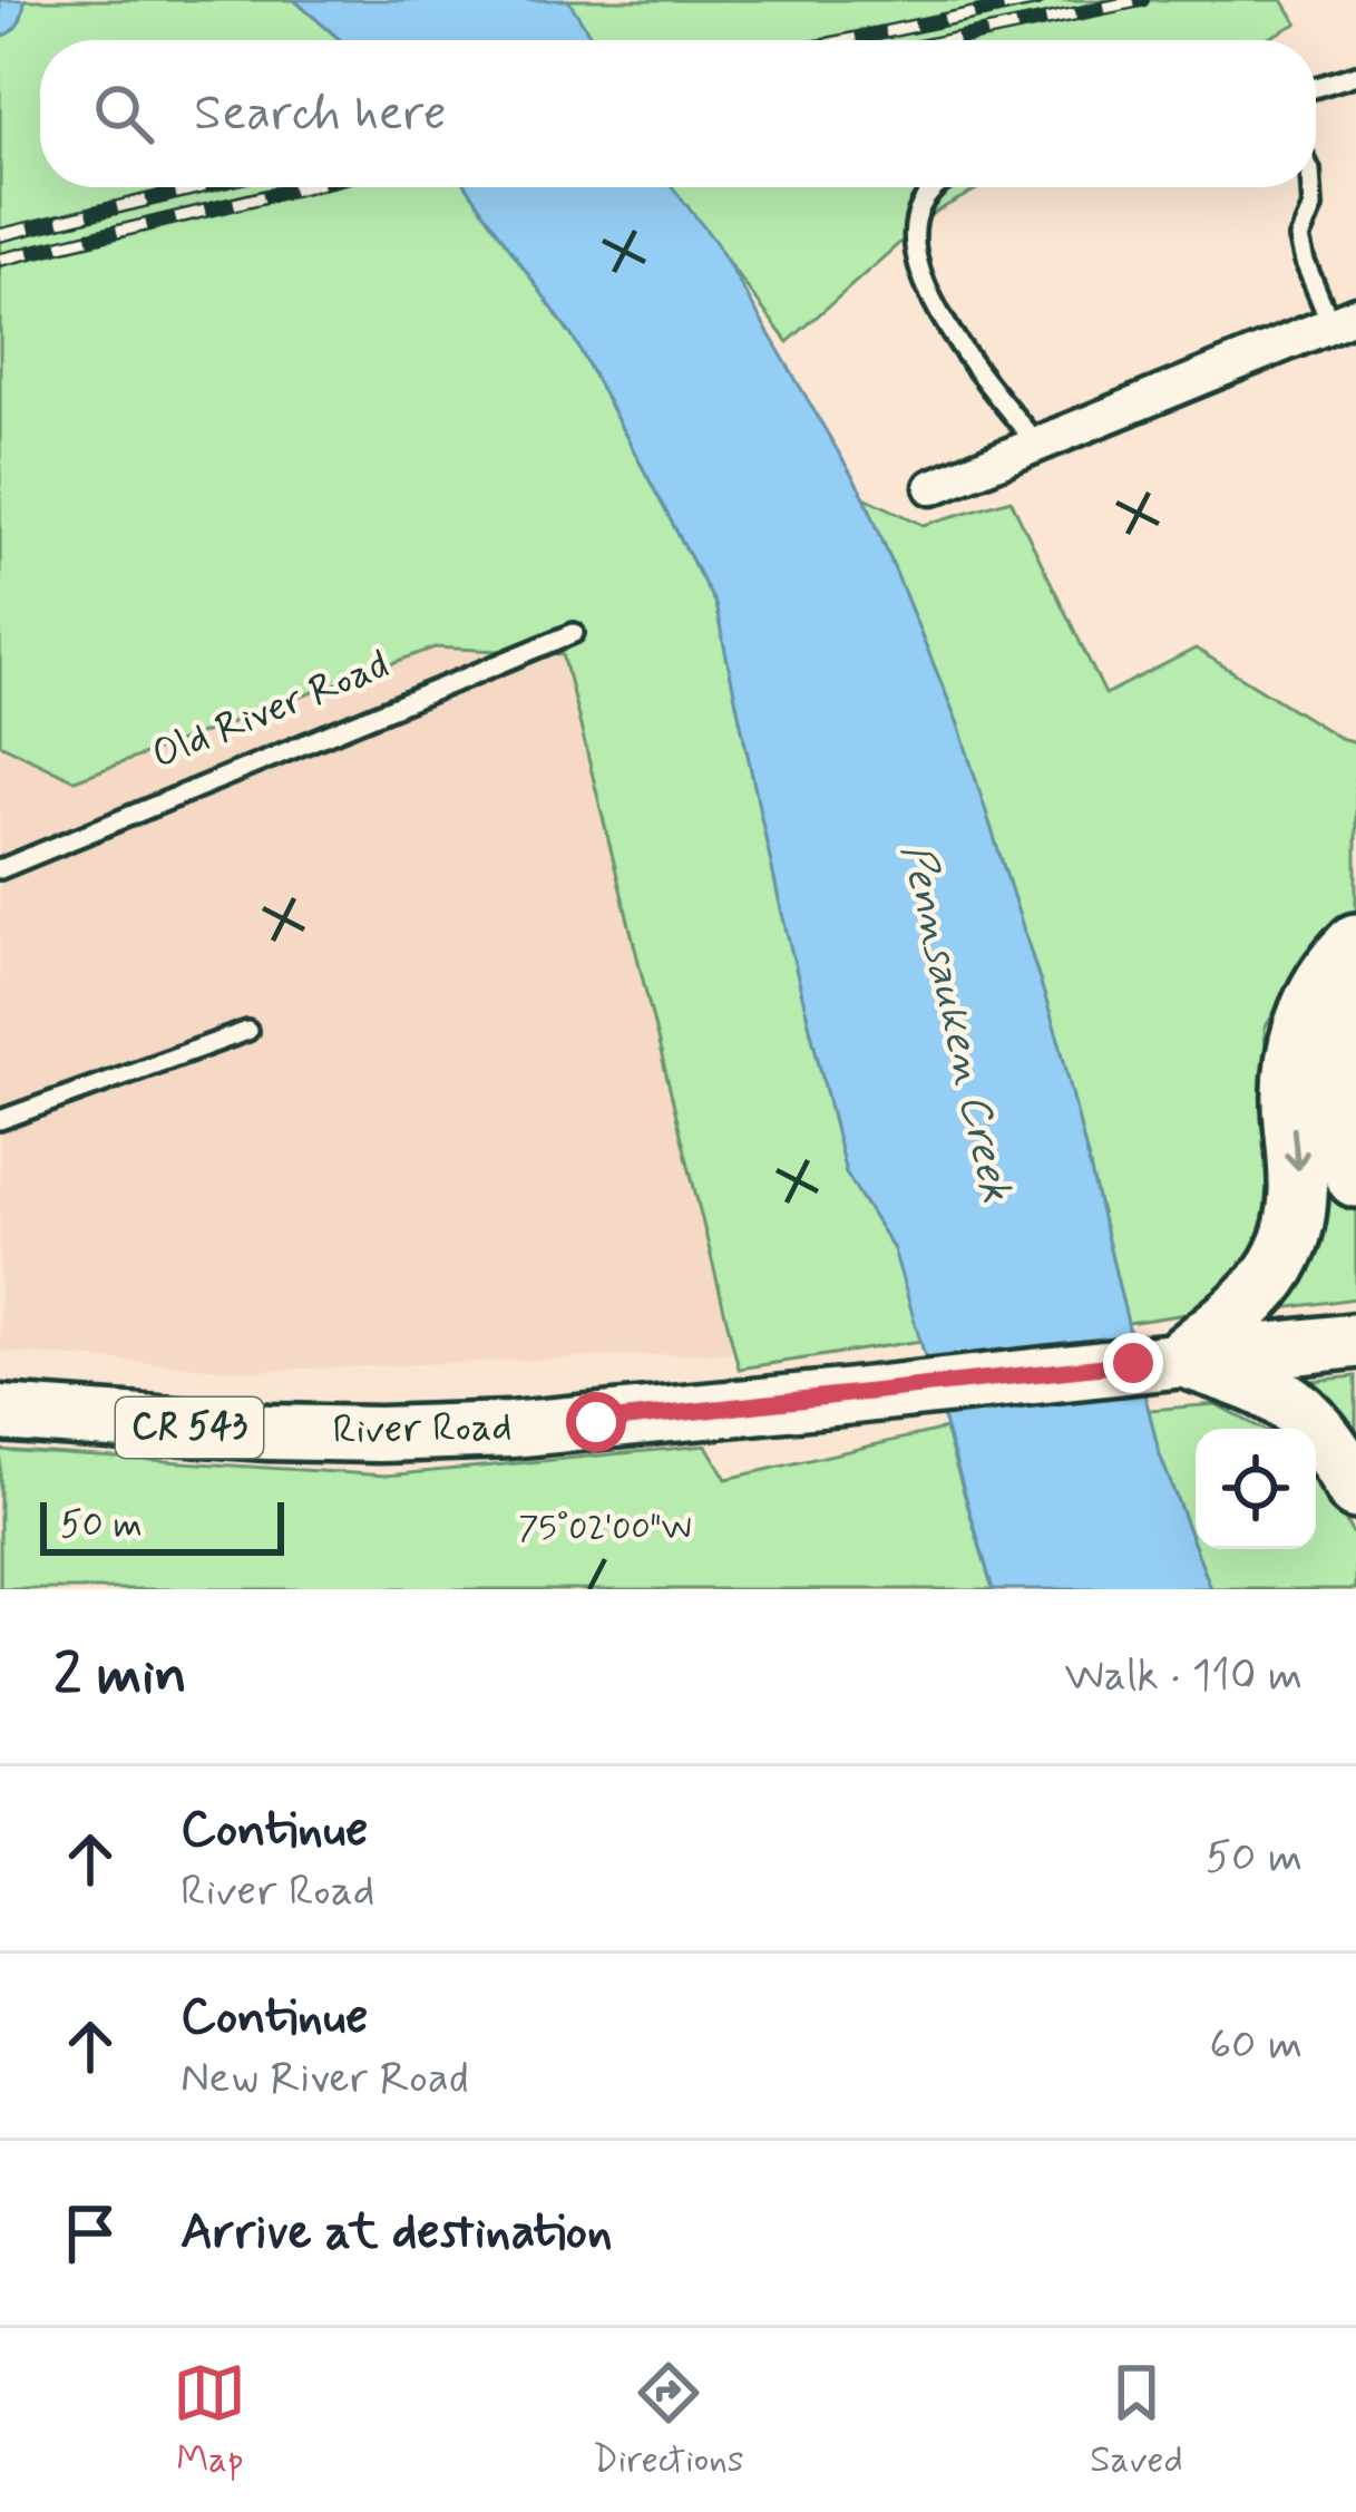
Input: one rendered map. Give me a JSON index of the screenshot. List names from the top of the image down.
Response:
{
  "streets": {
    "main road": ["CR 543", "River Road"],
    "lane": ["Old River Road"]
  },
  "crossings": [
    ["CR 543", "River Road"]
  ],
  "water": ["Pennsauken Creek"],
  "scale_bar": "50 m",
  "page": {
    "search": "Search here",
    "scale": "50 m",
    "heading": ["2 min", "Walk · 110 m"],
    "list": [
      ["Continue", "River Road", "50 m"],
      ["Continue", "New River Road", "60 m"],
      "Arrive at destination"
    ],
    "nav": ["Map", "Directions", "Saved"]
  },
  "coordinates": ["75°02'00\"W"]
}
